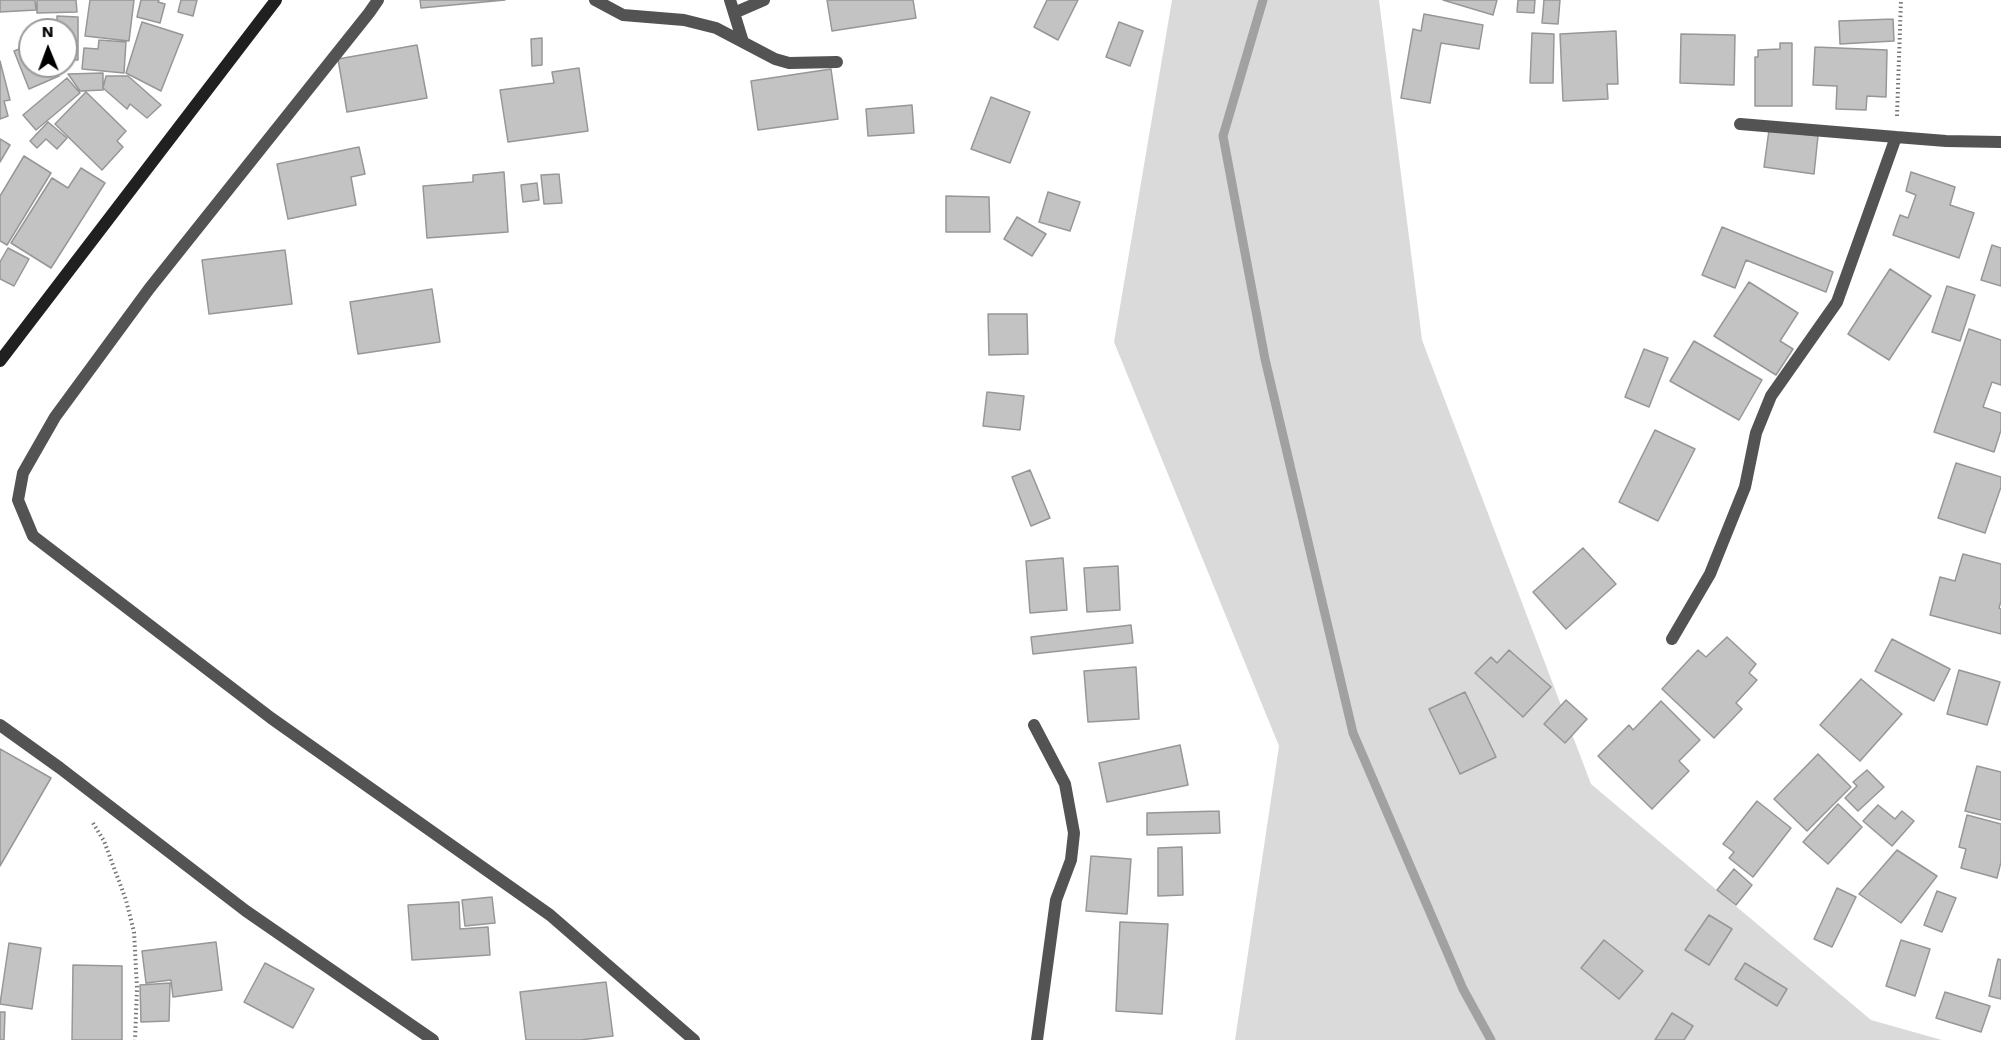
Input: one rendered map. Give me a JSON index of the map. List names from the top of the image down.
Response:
{
  "north": "top"
}
